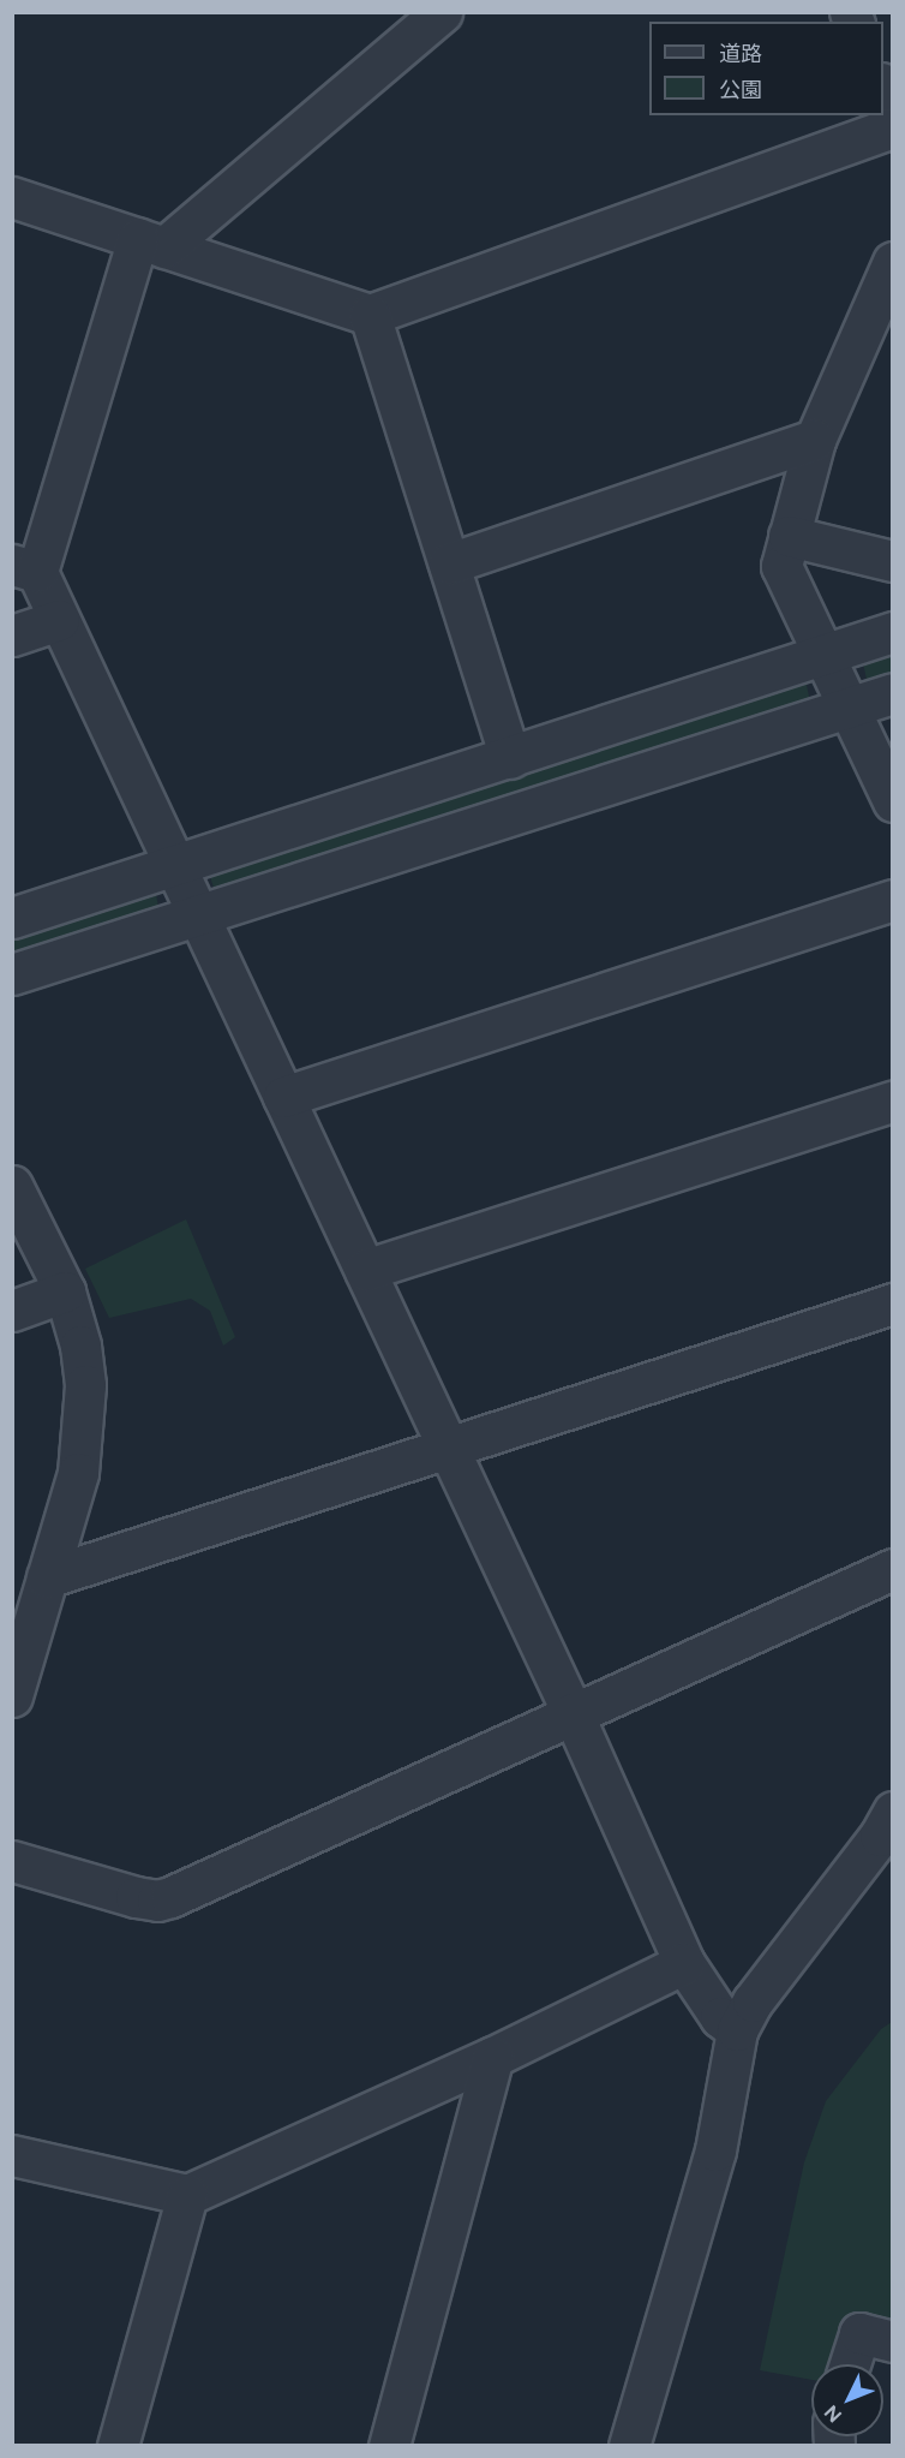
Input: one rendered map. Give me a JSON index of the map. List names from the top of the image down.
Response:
{
  "legend": ["道路", "公園"],
  "north": "bottom left"
}
